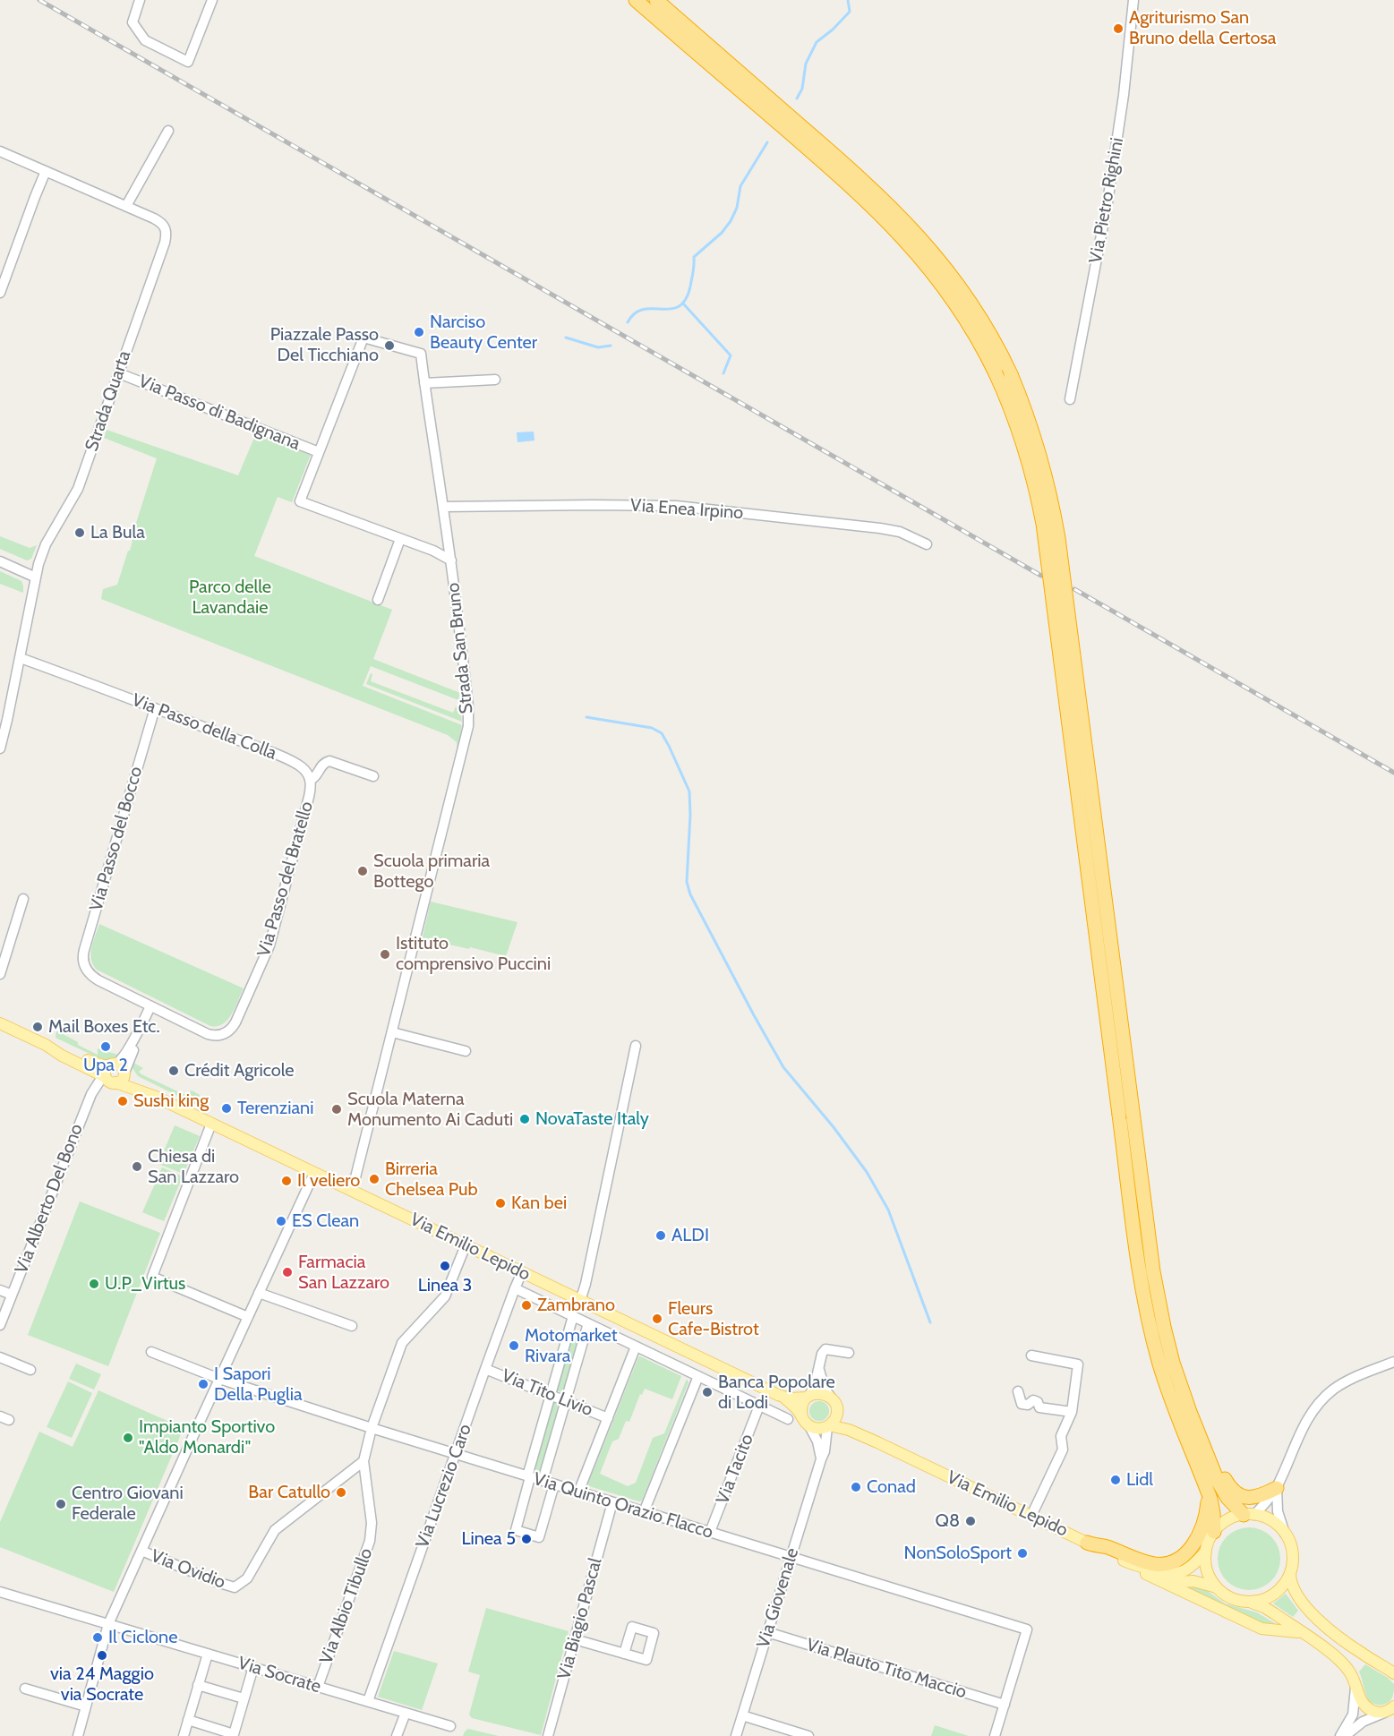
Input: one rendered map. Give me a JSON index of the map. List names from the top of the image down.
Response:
{
  "streets": {
    "main road": ["Via Emilio Lepido"],
    "street": [
      "Via Pietro Righini",
      "Strada Quarta",
      "Via Passo di Badignana",
      "Via Enea Irpino",
      "Strada San Bruno",
      "Via Passo della Colla",
      "Via Passo del Bocco",
      "Via Passo del Bratello",
      "Via Alberto Del Bono",
      "Via Tito Livio",
      "Via Tacito",
      "Via Lucrezio Caro",
      "Via Quinto Orazio Flacco",
      "Via Ovidio",
      "Via Giovenale",
      "Via Albio Tibullo",
      "Via Biagio Pascal",
      "Via Plauto Tito Maccio",
      "Via Socrate"
    ]
  },
  "crossings": [
    ["Strada Quarta", "Via Passo di Badignana"],
    ["Strada Quarta", "Via Passo della Colla"],
    ["Via Passo di Badignana", "Strada San Bruno"],
    ["Via Enea Irpino", "Strada San Bruno"],
    ["Strada San Bruno", "Via Emilio Lepido"],
    ["Via Passo della Colla", "Via Passo del Bocco"],
    ["Via Passo della Colla", "Via Passo del Bratello"],
    ["Via Passo del Bocco", "Via Passo del Bratello"],
    ["Via Alberto Del Bono", "Via Emilio Lepido"],
    ["Via Emilio Lepido", "Via Tacito"],
    ["Via Emilio Lepido", "Via Lucrezio Caro"],
    ["Via Emilio Lepido", "Via Giovenale"],
    ["Via Tito Livio", "Via Lucrezio Caro"],
    ["Via Tacito", "Via Quinto Orazio Flacco"],
    ["Via Lucrezio Caro", "Via Quinto Orazio Flacco"],
    ["Via Lucrezio Caro", "Via Socrate"],
    ["Via Quinto Orazio Flacco", "Via Giovenale"],
    ["Via Quinto Orazio Flacco", "Via Biagio Pascal"],
    ["Via Quinto Orazio Flacco", "Via Plauto Tito Maccio"],
    ["Via Ovidio", "Via Albio Tibullo"],
    ["Via Giovenale", "Via Plauto Tito Maccio"],
    ["Via Albio Tibullo", "Via Socrate"]
  ],
  "parks": ["Parco delle Lavandaie"],
  "places": [
    "Agriturismo San Bruno della Certosa",
    "Narciso Beauty Center",
    "Piazzale Passo Del Ticchiano",
    "La Bula",
    "Scuola primaria Bottego",
    "Istituto comprensivo Puccini",
    "Mail Boxes Etc.",
    "Upa 2",
    "Crédit Agricole",
    "Sushi king",
    "Terenziani",
    "Scuola Materna Monumento Ai Caduti",
    "NovaTaste Italy",
    "Chiesa di San Lazzaro",
    "Birreria Chelsea Pub",
    "Il veliero",
    "Kan bei",
    "ES Clean",
    "ALDI",
    "Linea 3",
    "Farmacia San Lazzaro",
    "U.P_Virtus",
    "Zambrano",
    "Fleurs Cafe-Bistrot",
    "Motomarket Rivara",
    "I Sapori Della Puglia",
    "Banca Popolare di Lodi",
    "Impianto Sportivo \"Aldo Monardi\"",
    "Lidl",
    "Conad",
    "Bar Catullo",
    "Centro Giovani Federale",
    "Q8",
    "Linea 5",
    "NonSoloSport",
    "Il Ciclone",
    "via 24 Maggio via Socrate"
  ]
}
